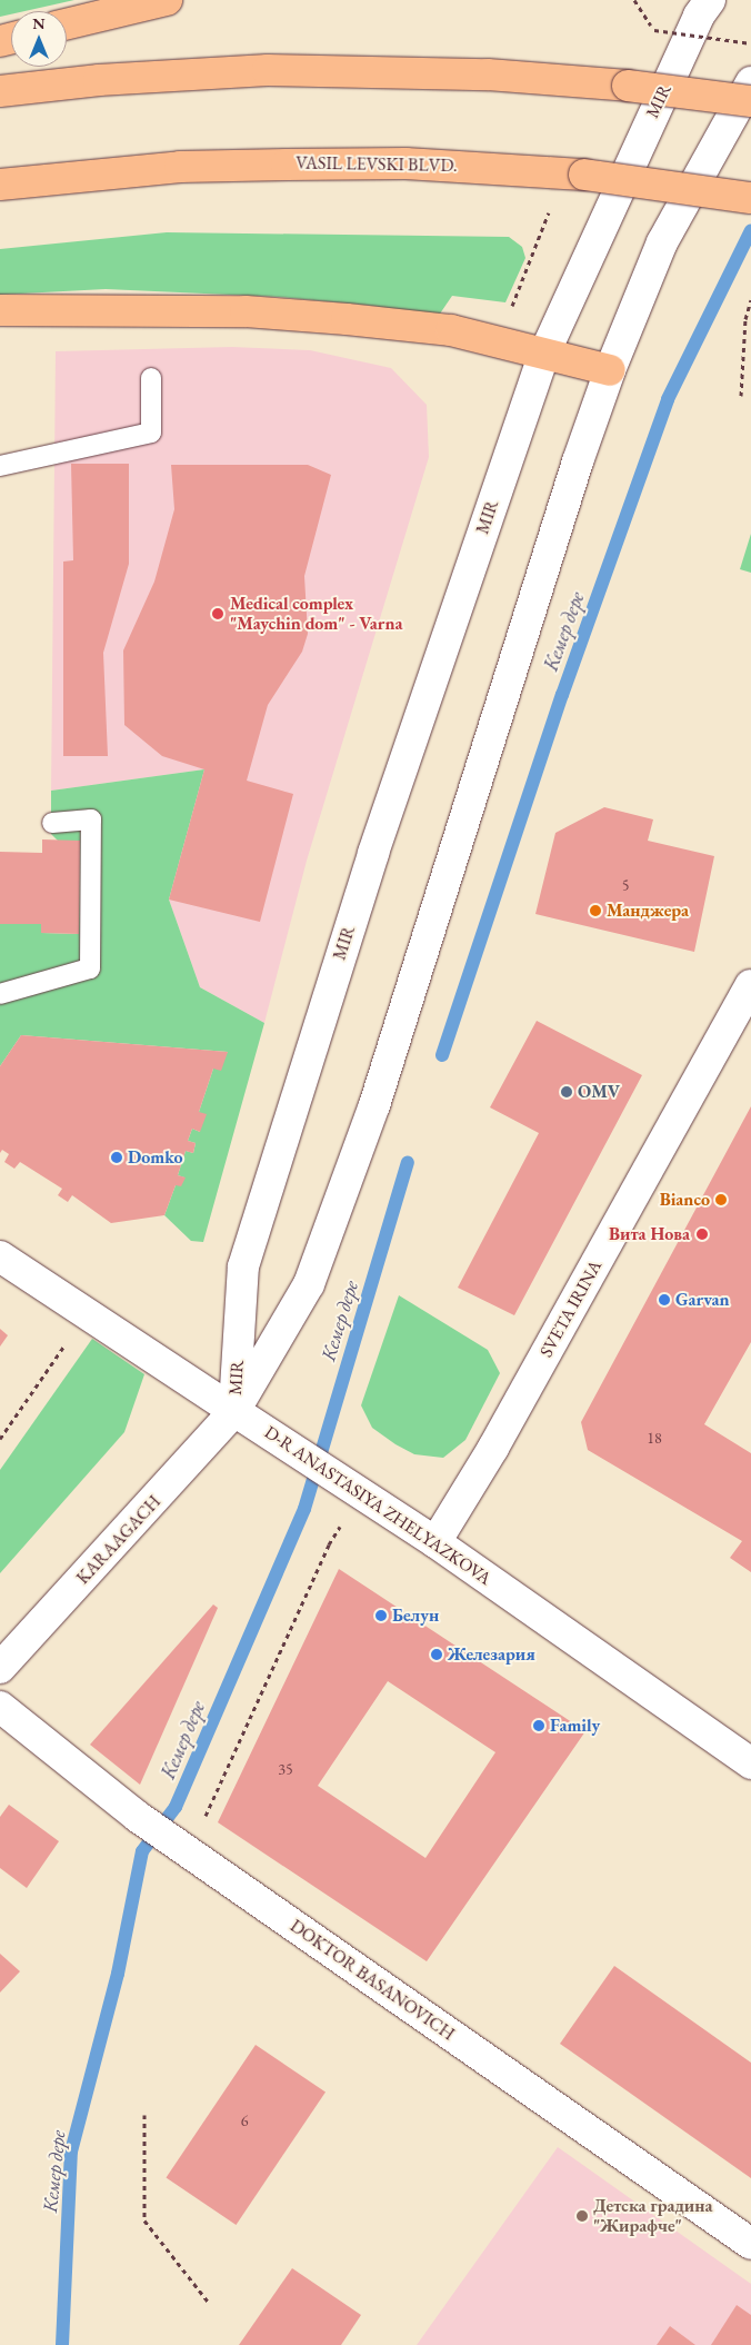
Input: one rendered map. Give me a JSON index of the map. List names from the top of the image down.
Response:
{
  "streets": {
    "highway": ["VASIL LEVSKI BLVD."],
    "street": [
      "MIR",
      "SVETA IRINA",
      "D-R ANASTASIYA ZHELYAZKOVA",
      "KARAAGACH",
      "DOKTOR BASANOVICH"
    ]
  },
  "crossings": [
    ["MIR", "D-R ANASTASIYA ZHELYAZKOVA"],
    ["MIR", "KARAAGACH"],
    ["SVETA IRINA", "D-R ANASTASIYA ZHELYAZKOVA"],
    ["D-R ANASTASIYA ZHELYAZKOVA", "KARAAGACH"]
  ],
  "water": ["Кемер дере"],
  "places": [
    "Medical complex \"Maychin dom\" - Varna",
    "Манджера",
    "OMV",
    "Domko",
    "Bianco",
    "Вита Нова",
    "Garvan",
    "Белун",
    "Железария",
    "Family",
    "Детска градина \"Жирафче\""
  ],
  "house_numbers": [
    "5",
    "18",
    "35",
    "6"
  ],
  "north": "top"
}
